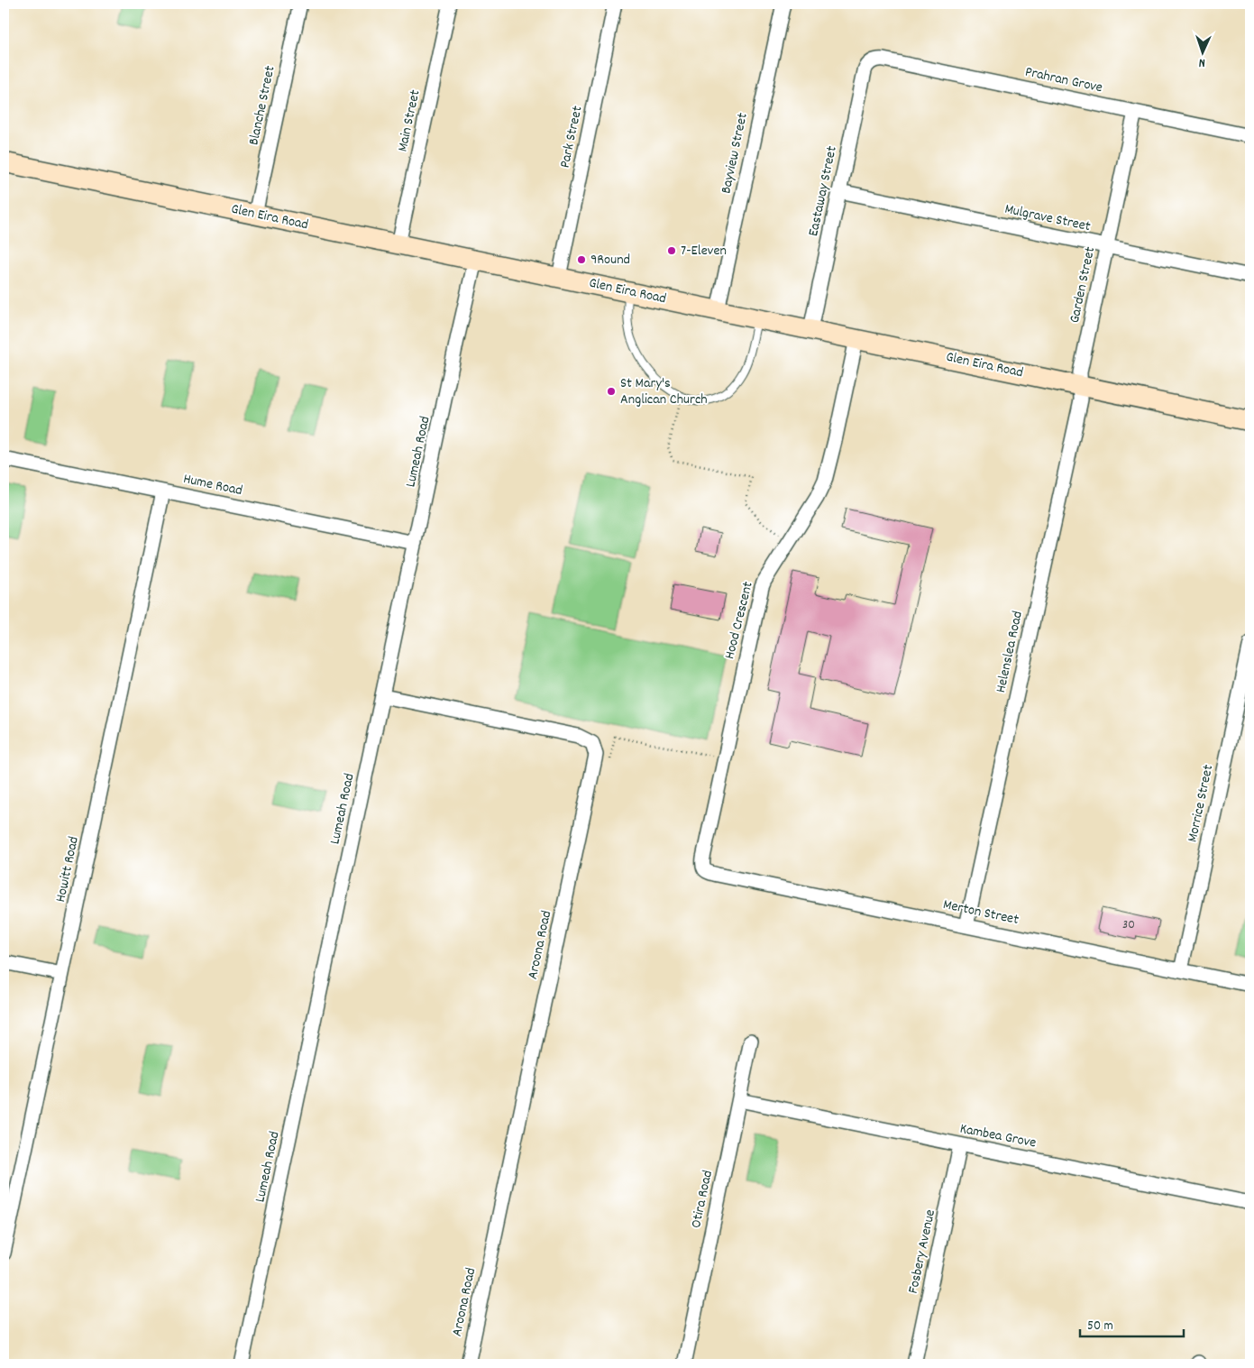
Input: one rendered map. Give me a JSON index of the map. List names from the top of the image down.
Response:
{
  "streets": {
    "main road": ["Glen Eira Road"],
    "street": [
      "Prahran Grove",
      "Blanche Street",
      "Main Street",
      "Park Street",
      "Bayview Street",
      "Eastaway Street",
      "Mulgrave Street",
      "Garden Street",
      "Lumeah Road",
      "Hume Road",
      "Hood Crescent",
      "Helenslea Road",
      "Morrice Street",
      "Howitt Road",
      "Merton Street",
      "Aroona Road",
      "Kambea Grove",
      "Otira Road",
      "Fosbery Avenue"
    ]
  },
  "crossings": [
    ["Prahran Grove", "Eastaway Street"],
    ["Prahran Grove", "Garden Street"],
    ["Blanche Street", "Glen Eira Road"],
    ["Main Street", "Glen Eira Road"],
    ["Park Street", "Glen Eira Road"],
    ["Bayview Street", "Glen Eira Road"],
    ["Eastaway Street", "Glen Eira Road"],
    ["Eastaway Street", "Mulgrave Street"],
    ["Glen Eira Road", "Garden Street"],
    ["Glen Eira Road", "Lumeah Road"],
    ["Glen Eira Road", "Hood Crescent"],
    ["Glen Eira Road", "Helenslea Road"],
    ["Mulgrave Street", "Garden Street"],
    ["Garden Street", "Helenslea Road"],
    ["Lumeah Road", "Hume Road"],
    ["Lumeah Road", "Aroona Road"],
    ["Hume Road", "Howitt Road"],
    ["Hood Crescent", "Merton Street"],
    ["Helenslea Road", "Merton Street"],
    ["Morrice Street", "Merton Street"],
    ["Kambea Grove", "Otira Road"],
    ["Kambea Grove", "Fosbery Avenue"]
  ],
  "places": ["7-Eleven", "9Round", "St Mary's Anglican Church"],
  "house_numbers": ["30"],
  "scale_bar": "50 m",
  "north": "bottom"
}
